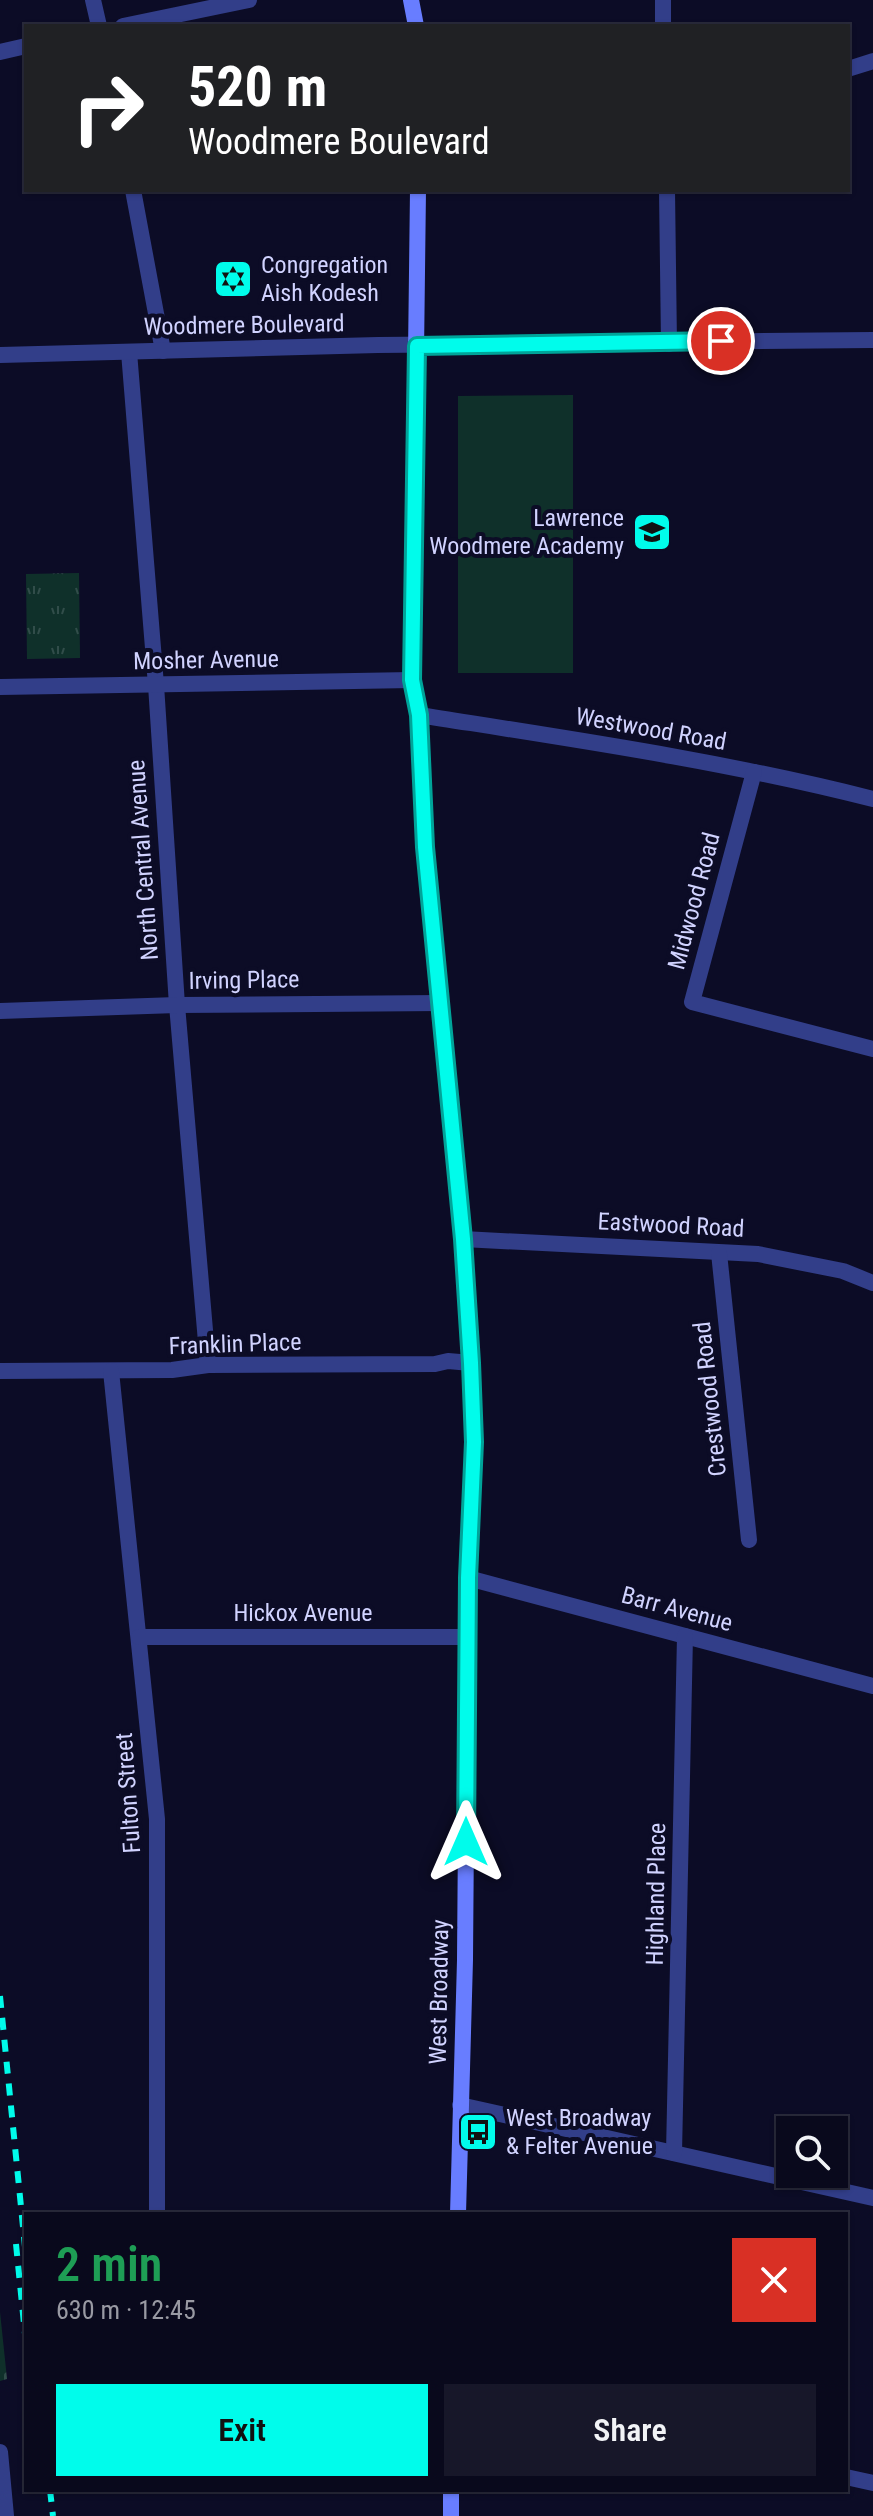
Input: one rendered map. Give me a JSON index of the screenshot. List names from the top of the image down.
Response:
{
  "streets": {
    "main road": ["West Broadway"],
    "street": [
      "Woodmere Boulevard",
      "Mosher Avenue",
      "Westwood Road",
      "North Central Avenue",
      "Midwood Road",
      "Irving Place",
      "Eastwood Road",
      "Franklin Place",
      "Crestwood Road",
      "Barr Avenue",
      "Hickox Avenue",
      "Fulton Street",
      "Highland Place"
    ]
  },
  "crossings": [
    ["Woodmere Boulevard", "North Central Avenue"],
    ["Woodmere Boulevard", "West Broadway"],
    ["Mosher Avenue", "North Central Avenue"],
    ["Mosher Avenue", "West Broadway"],
    ["Westwood Road", "Midwood Road"],
    ["Westwood Road", "West Broadway"],
    ["North Central Avenue", "Irving Place"],
    ["North Central Avenue", "Franklin Place"],
    ["Irving Place", "West Broadway"],
    ["Eastwood Road", "Crestwood Road"],
    ["Eastwood Road", "West Broadway"],
    ["Franklin Place", "Fulton Street"],
    ["Franklin Place", "West Broadway"],
    ["Barr Avenue", "Highland Place"],
    ["Barr Avenue", "West Broadway"],
    ["Hickox Avenue", "Fulton Street"],
    ["Hickox Avenue", "West Broadway"]
  ],
  "places": {
    "synagogue": ["Congregation Aish Kodesh"],
    "school or university": ["Lawrence Woodmere Academy"],
    "bus stop": ["West Broadway & Felter Avenue"]
  },
  "page": {
    "turn": ["520 m", "Woodmere Boulevard"],
    "heading": ["2 min", "630 m · 12:45"],
    "buttons": ["Exit", "Share"]
  }
}
